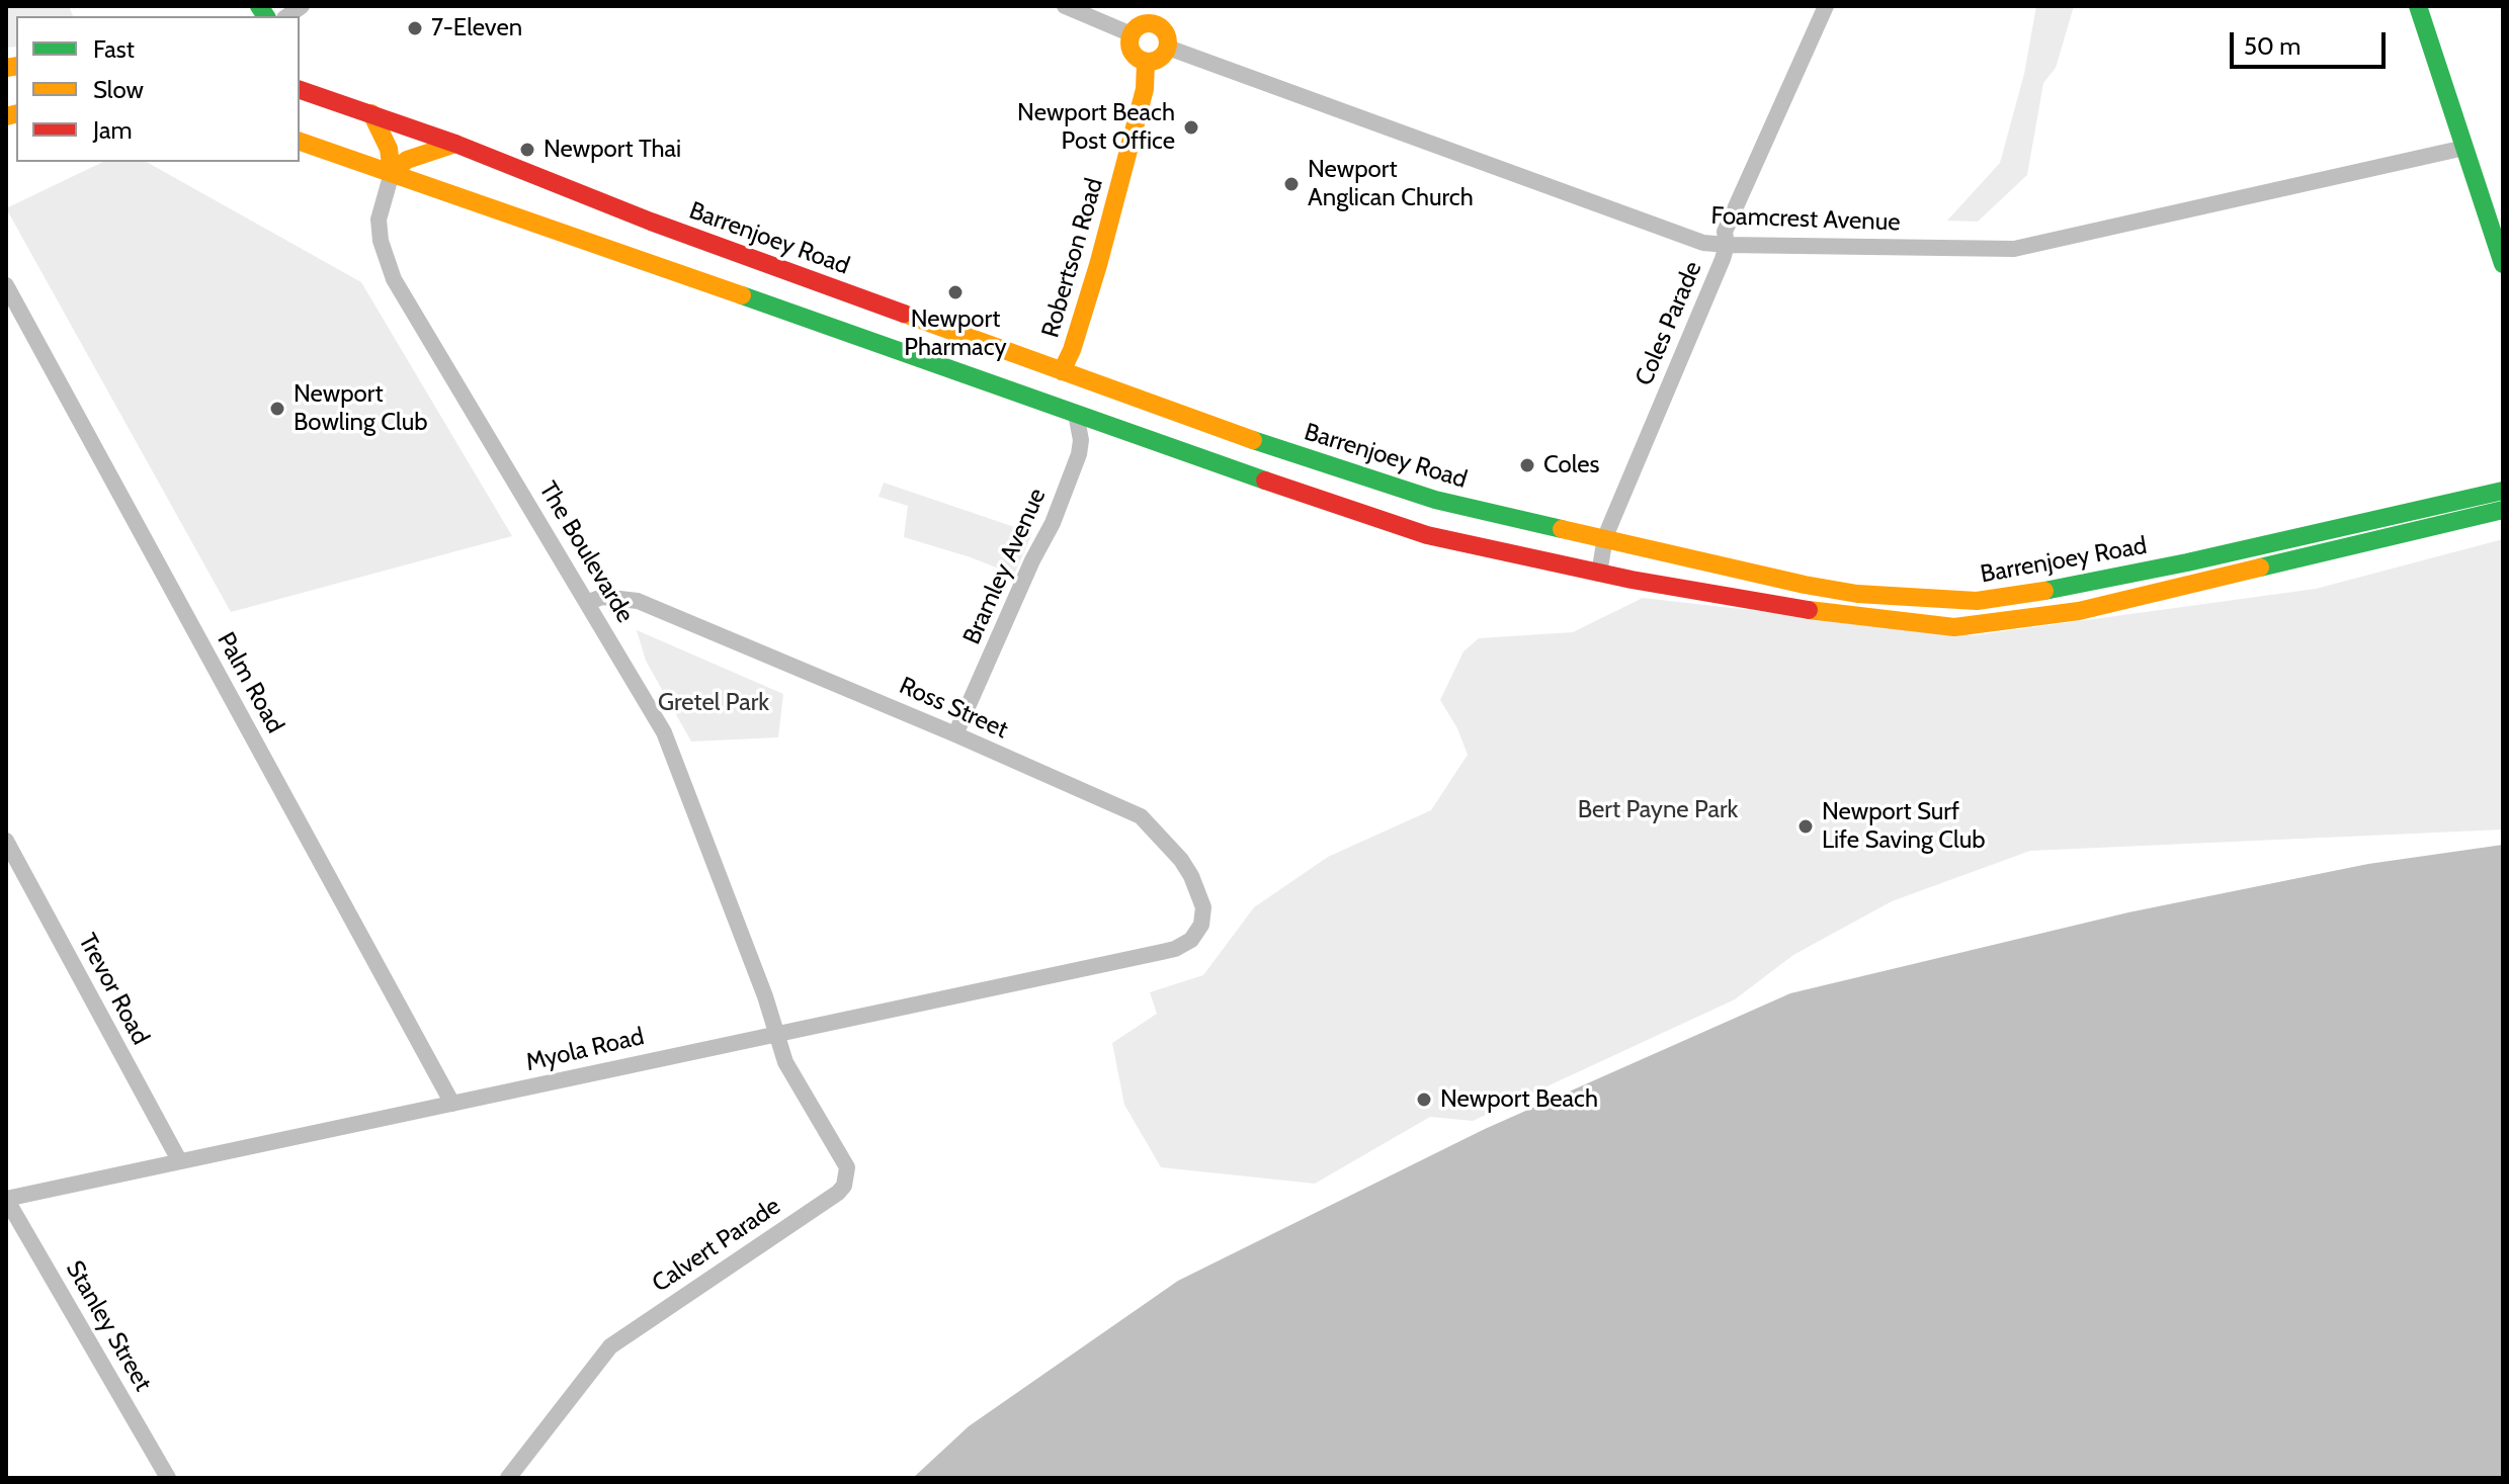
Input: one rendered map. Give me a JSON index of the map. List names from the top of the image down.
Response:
{
  "streets": {
    "main road": ["Barrenjoey Road", "Robertson Road"],
    "street": [
      "Foamcrest Avenue",
      "Coles Parade",
      "The Boulevarde",
      "Bramley Avenue",
      "Palm Road",
      "Ross Street",
      "Trevor Road",
      "Myola Road",
      "Calvert Parade",
      "Stanley Street"
    ]
  },
  "crossings": [
    ["Foamcrest Avenue", "Robertson Road"],
    ["Foamcrest Avenue", "Coles Parade"],
    ["Barrenjoey Road", "Robertson Road"],
    ["Barrenjoey Road", "Coles Parade"],
    ["Barrenjoey Road", "The Boulevarde"],
    ["Barrenjoey Road", "Bramley Avenue"],
    ["The Boulevarde", "Ross Street"],
    ["The Boulevarde", "Myola Road"],
    ["The Boulevarde", "Calvert Parade"],
    ["Bramley Avenue", "Ross Street"],
    ["Palm Road", "Myola Road"],
    ["Ross Street", "Myola Road"],
    ["Trevor Road", "Myola Road"],
    ["Myola Road", "Calvert Parade"],
    ["Myola Road", "Stanley Street"]
  ],
  "parks": ["Gretel Park", "Bert Payne Park"],
  "places": [
    "7-Eleven",
    "Newport Beach Post Office",
    "Newport Thai",
    "Newport Anglican Church",
    "Newport Pharmacy",
    "Newport Bowling Club",
    "Coles",
    "Newport Surf Life Saving Club",
    "Newport Beach"
  ],
  "legend": ["Fast", "Slow", "Jam"],
  "scale_bar": "50 m"
}
